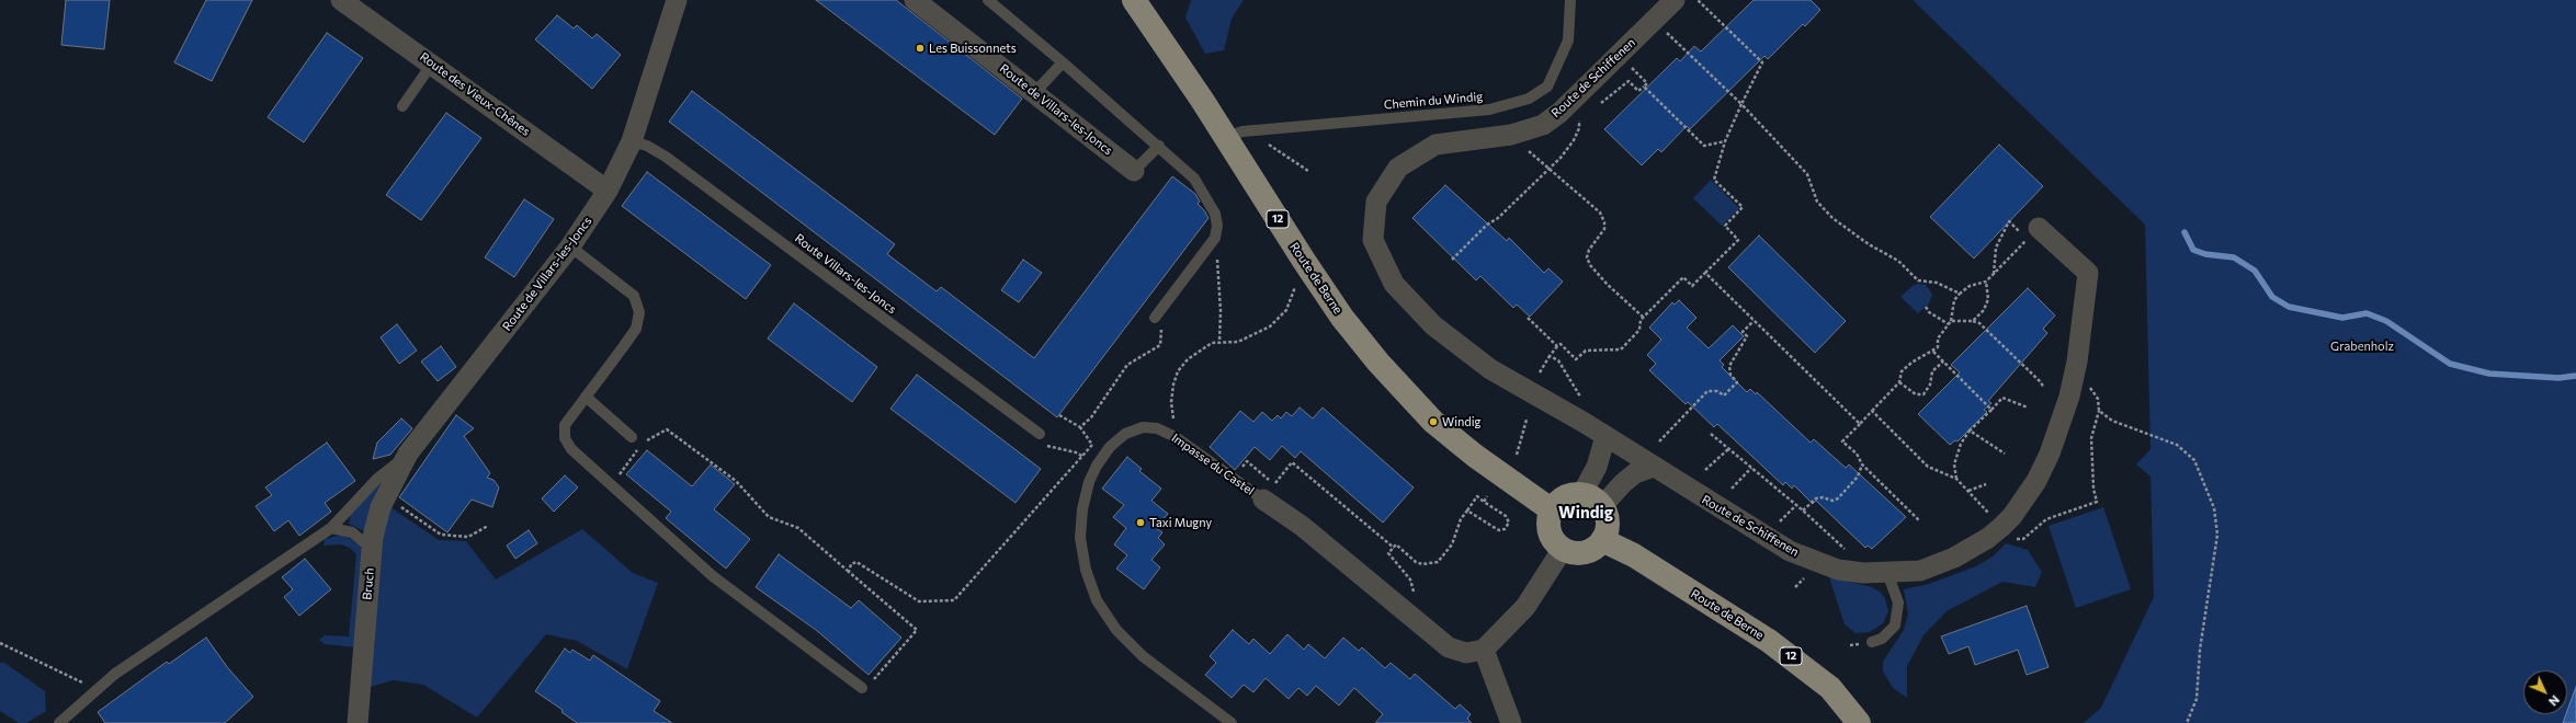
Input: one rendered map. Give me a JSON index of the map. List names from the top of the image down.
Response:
{
  "streets": {
    "main road": ["12", "Route de Berne"],
    "street": [
      "Route de Schiffenen",
      "Route des Vieux-Chênes",
      "Route de Villars-les-Joncs",
      "Impasse du Castel",
      "Bruch"
    ],
    "lane": ["Chemin du Windig", "Route Villars-les-Joncs"]
  },
  "crossings": [
    ["Route des Vieux-Chênes", "Route de Villars-les-Joncs"],
    ["Chemin du Windig", "Route de Berne"],
    ["Route de Villars-les-Joncs", "Route Villars-les-Joncs"],
    ["Route de Villars-les-Joncs", "Bruch"]
  ],
  "districts": ["Windig"],
  "parks": ["Grabenholz"],
  "places": ["Les Buissonnets", "Windig", "Taxi Mugny"],
  "north": "bottom right"
}
